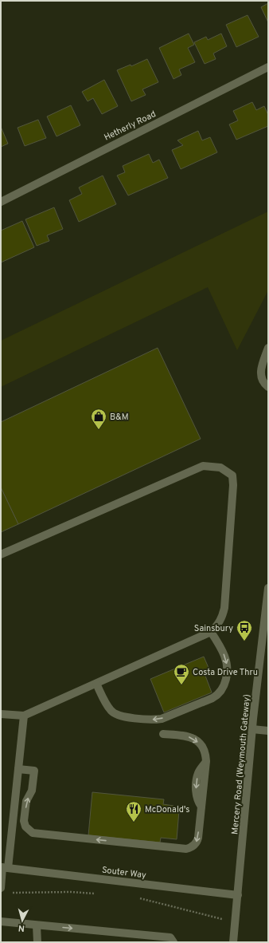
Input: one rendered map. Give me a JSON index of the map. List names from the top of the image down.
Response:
{
  "streets": {
    "street": ["Hetherly Road", "Mercery Road (Weymouth Gateway)", "Souter Way"]
  },
  "crossings": [
    ["Mercery Road (Weymouth Gateway)", "Souter Way"]
  ],
  "places": {
    "shop": ["B&M"],
    "bus stop": ["Sainsbury"],
    "cafe": ["Costa Drive Thru"],
    "restaurant": ["McDonald's"]
  },
  "north": "bottom"
}
